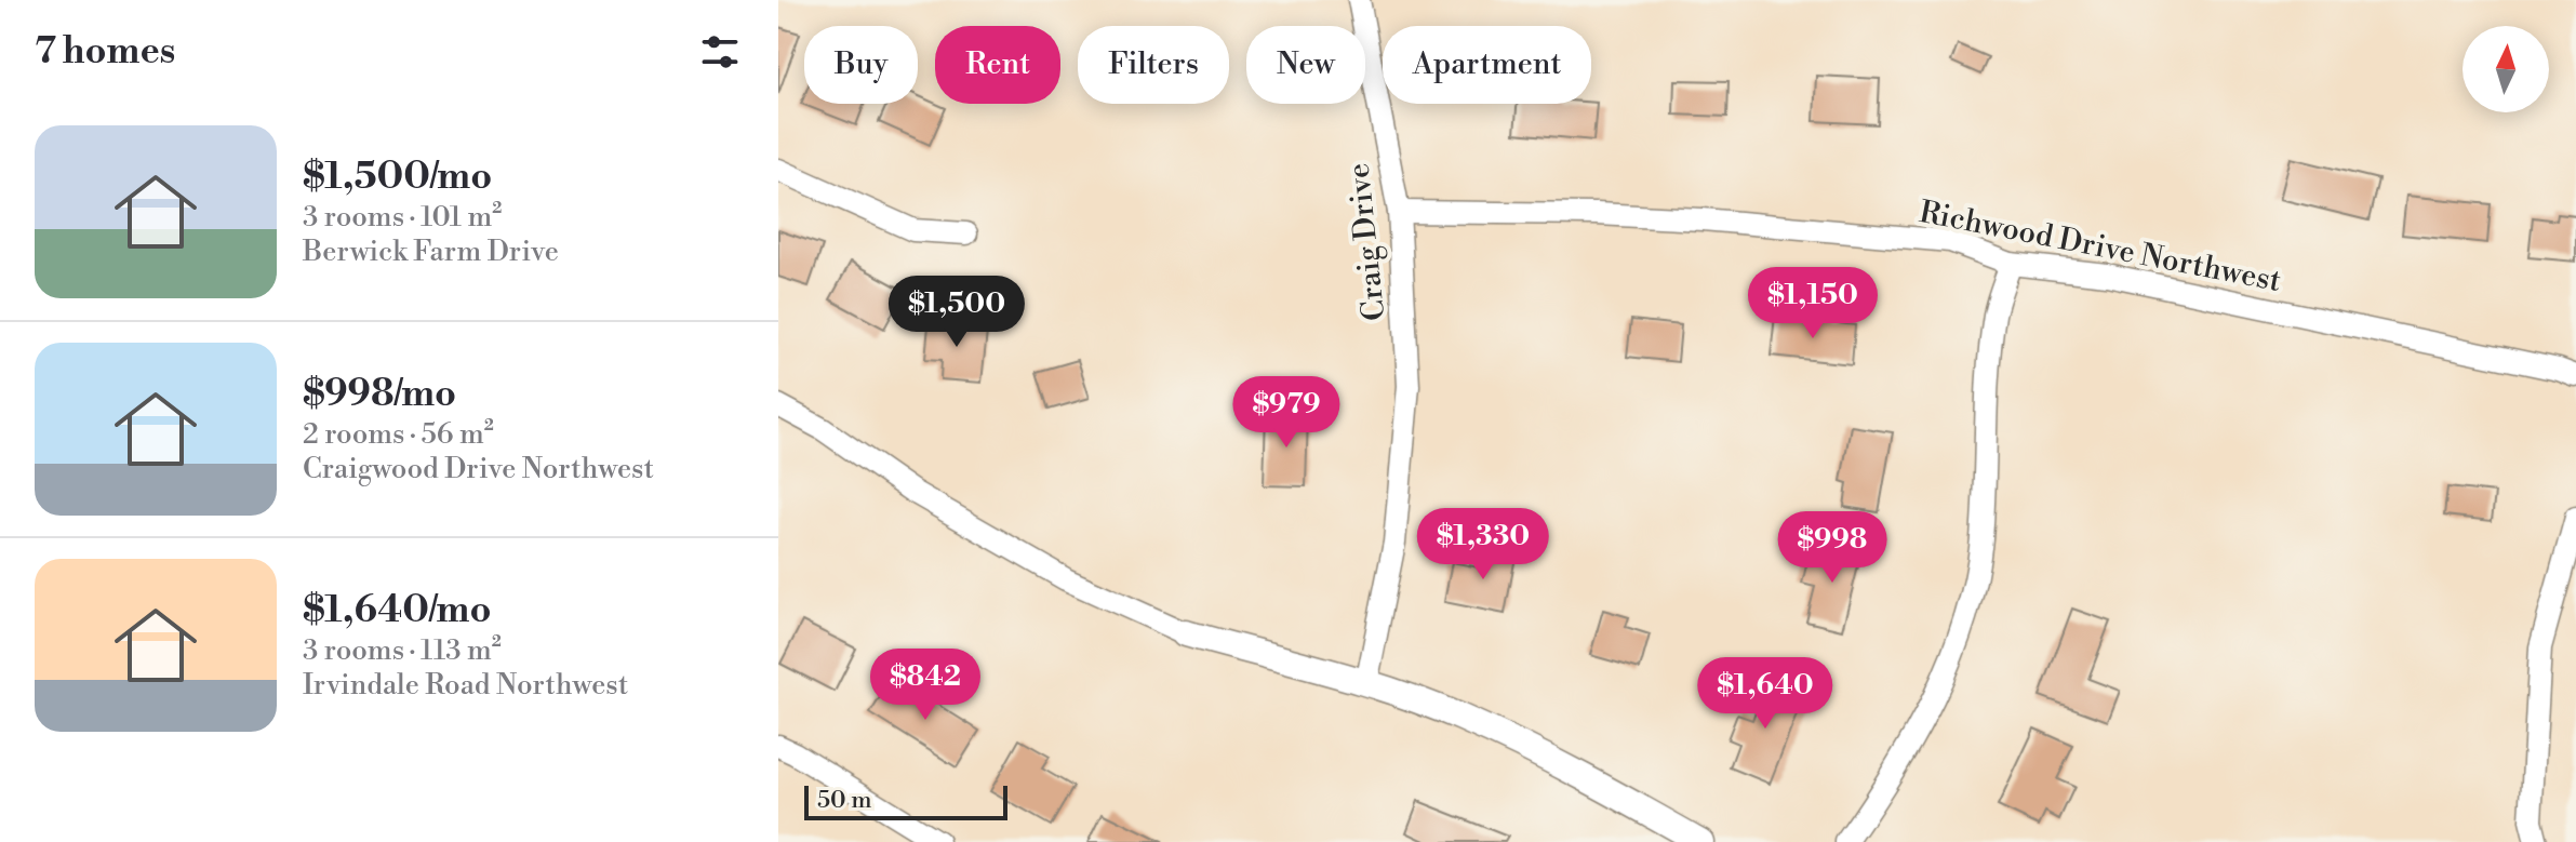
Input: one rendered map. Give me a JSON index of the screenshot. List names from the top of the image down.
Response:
{
  "streets": {
    "street": ["Craig Drive", "Richwood Drive Northwest"]
  },
  "crossings": [
    ["Craig Drive", "Richwood Drive Northwest"]
  ],
  "scale_bar": "50 m",
  "north": "top",
  "page": {
    "heading": "7 homes",
    "chip": [
      "Buy",
      "Rent",
      "Filters",
      "New",
      "Apartment"
    ],
    "list": [
      {
        "name": "$1,500/mo",
        "note": "3 rooms · 101 m² · Berwick Farm Drive"
      },
      {
        "name": "$998/mo",
        "note": "2 rooms · 56 m² · Craigwood Drive Northwest"
      },
      {
        "name": "$1,640/mo",
        "note": "3 rooms · 113 m² · Irvindale Road Northwest"
      }
    ],
    "price": [
      "$1,150",
      "$1,500",
      "$979",
      "$1,330",
      "$998",
      "$842",
      "$1,640"
    ],
    "scale": "50 m"
  }
}
